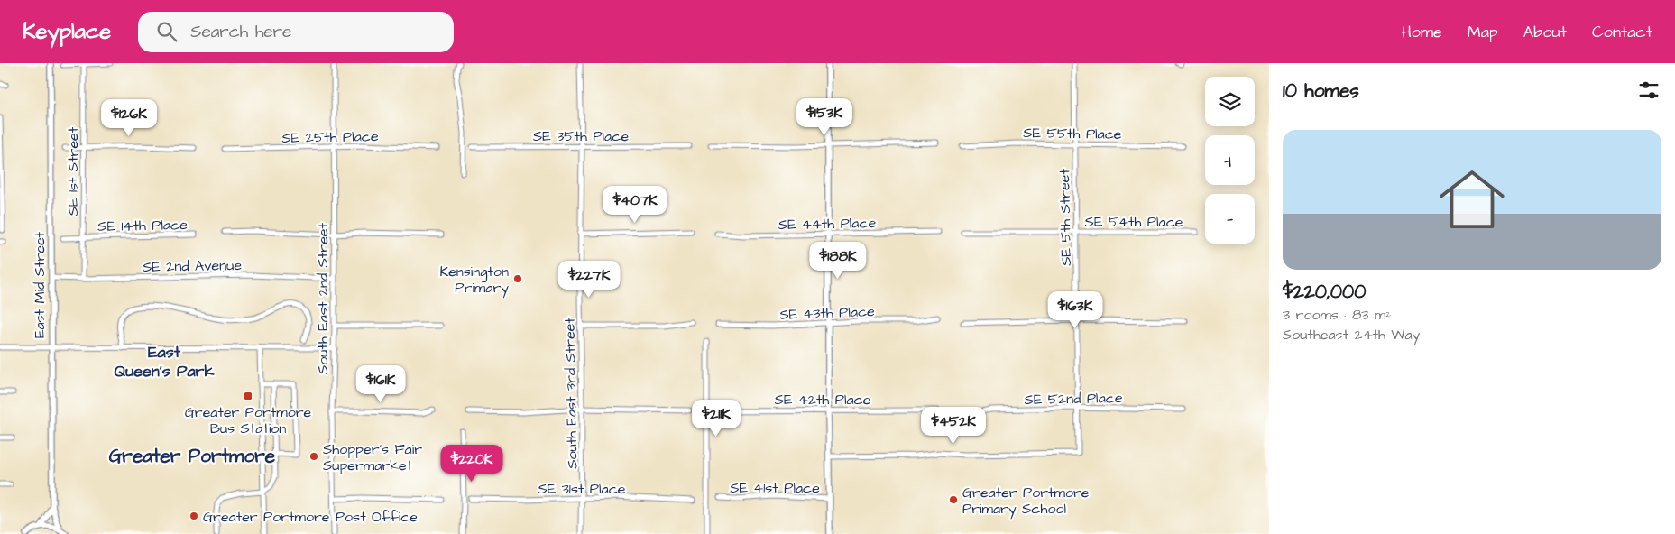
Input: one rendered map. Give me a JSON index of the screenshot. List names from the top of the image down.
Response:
{
  "streets": {
    "street": [
      "SE 55th Place",
      "SE 35th Place",
      "SE 25th Place",
      "SE 1st Street",
      "SE 5th Street",
      "SE 54th Place",
      "SE 44th Place",
      "SE 14th Place",
      "SE 2nd Avenue",
      "East Mid Street",
      "South East 2nd Street",
      "SE 43th Place",
      "South East 3rd Street",
      "SE 52nd Place",
      "SE 42th Place",
      "SE 41st Place",
      "SE 31st Place"
    ]
  },
  "crossings": [
    ["SE 55th Place", "SE 5th Street"],
    ["SE 35th Place", "South East 3rd Street"],
    ["SE 25th Place", "South East 2nd Street"],
    ["SE 1st Street", "SE 14th Place"],
    ["SE 1st Street", "SE 2nd Avenue"],
    ["SE 5th Street", "SE 54th Place"],
    ["SE 5th Street", "SE 52nd Place"],
    ["SE 2nd Avenue", "East Mid Street"],
    ["SE 2nd Avenue", "South East 2nd Street"],
    ["South East 3rd Street", "SE 31st Place"]
  ],
  "districts": ["East Queen's Park", "Greater Portmore"],
  "places": {
    "other": [
      "Kensington Primary",
      "Shopper's Fair Supermarket",
      "Greater Portmore Primary School",
      "Greater Portmore Post Office"
    ],
    "transit": ["Greater Portmore Bus Station"]
  },
  "page": {
    "header": "Keyplace",
    "search": "Search here",
    "nav": [
      "Home",
      "Map",
      "About",
      "Contact"
    ],
    "heading": "10 homes",
    "map_buttons": ["+", "−"],
    "price": [
      "$153K",
      "$126K",
      "$407K",
      "$188K",
      "$227K",
      "$163K",
      "$161K",
      "$211K",
      "$452K",
      "$220K"
    ],
    "list": [
      {
        "name": "$220,000",
        "note": "3 rooms · 83 m² · Southeast 24th Way"
      }
    ]
  }
}
